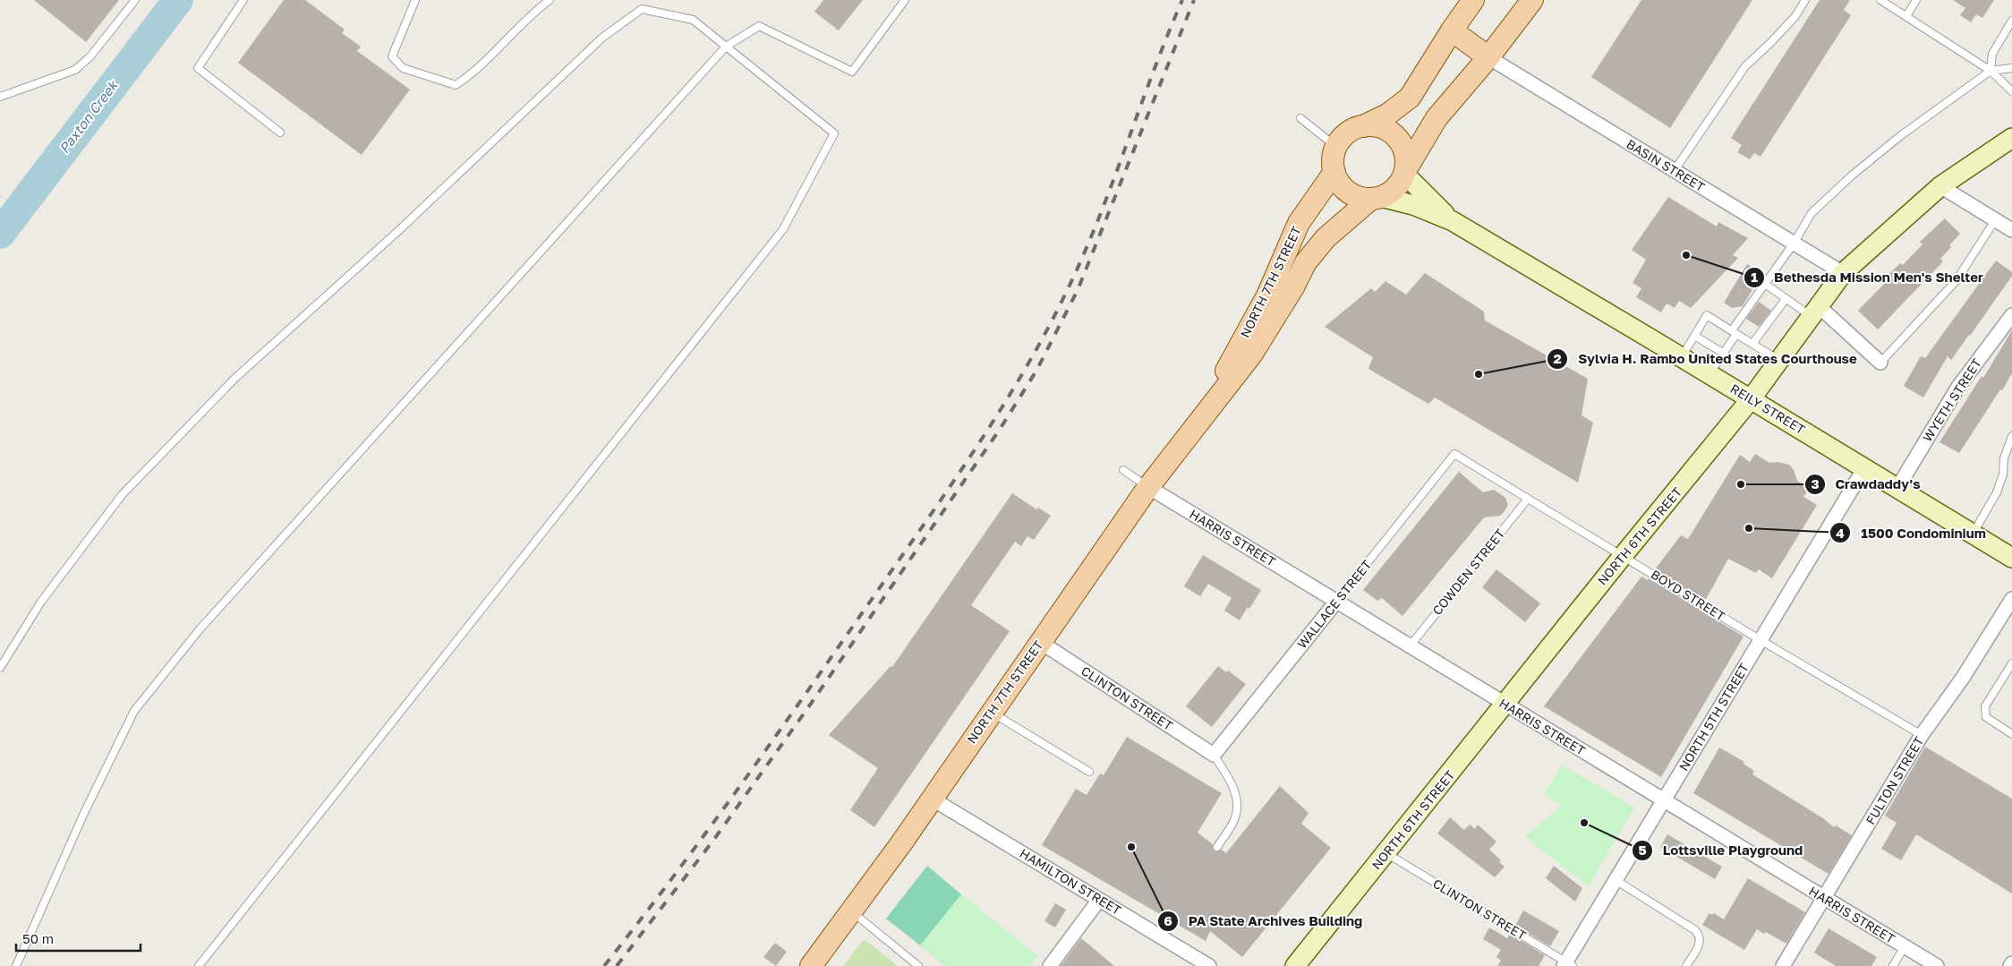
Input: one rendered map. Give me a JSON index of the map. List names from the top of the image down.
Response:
{
  "streets": {
    "main road": ["NORTH 7TH STREET", "REILY STREET", "NORTH 6TH STREET"],
    "street": [
      "BASIN STREET",
      "WYETH STREET",
      "HARRIS STREET",
      "WALLACE STREET",
      "CLINTON STREET",
      "NORTH 5TH STREET",
      "FULTON STREET",
      "HAMILTON STREET"
    ],
    "lane": ["COWDEN STREET", "BOYD STREET"]
  },
  "crossings": [
    ["BASIN STREET", "NORTH 7TH STREET"],
    ["BASIN STREET", "NORTH 6TH STREET"],
    ["NORTH 7TH STREET", "REILY STREET"],
    ["NORTH 7TH STREET", "HARRIS STREET"],
    ["NORTH 7TH STREET", "CLINTON STREET"],
    ["NORTH 7TH STREET", "HAMILTON STREET"],
    ["WYETH STREET", "REILY STREET"],
    ["REILY STREET", "NORTH 6TH STREET"],
    ["REILY STREET", "NORTH 5TH STREET"],
    ["NORTH 6TH STREET", "HARRIS STREET"],
    ["NORTH 6TH STREET", "BOYD STREET"],
    ["NORTH 6TH STREET", "CLINTON STREET"],
    ["HARRIS STREET", "COWDEN STREET"],
    ["HARRIS STREET", "WALLACE STREET"],
    ["HARRIS STREET", "NORTH 5TH STREET"],
    ["HARRIS STREET", "FULTON STREET"],
    ["COWDEN STREET", "BOYD STREET"],
    ["BOYD STREET", "WALLACE STREET"],
    ["BOYD STREET", "NORTH 5TH STREET"],
    ["BOYD STREET", "FULTON STREET"],
    ["WALLACE STREET", "CLINTON STREET"],
    ["CLINTON STREET", "NORTH 5TH STREET"]
  ],
  "water": ["Paxton Creek"],
  "places": [
    "Bethesda Mission Men's Shelter",
    "Sylvia H. Rambo United States Courthouse",
    "Crawdaddy's",
    "1500 Condominium",
    "Lottsville Playground",
    "PA State Archives Building"
  ],
  "scale_bar": "50 m"
}
